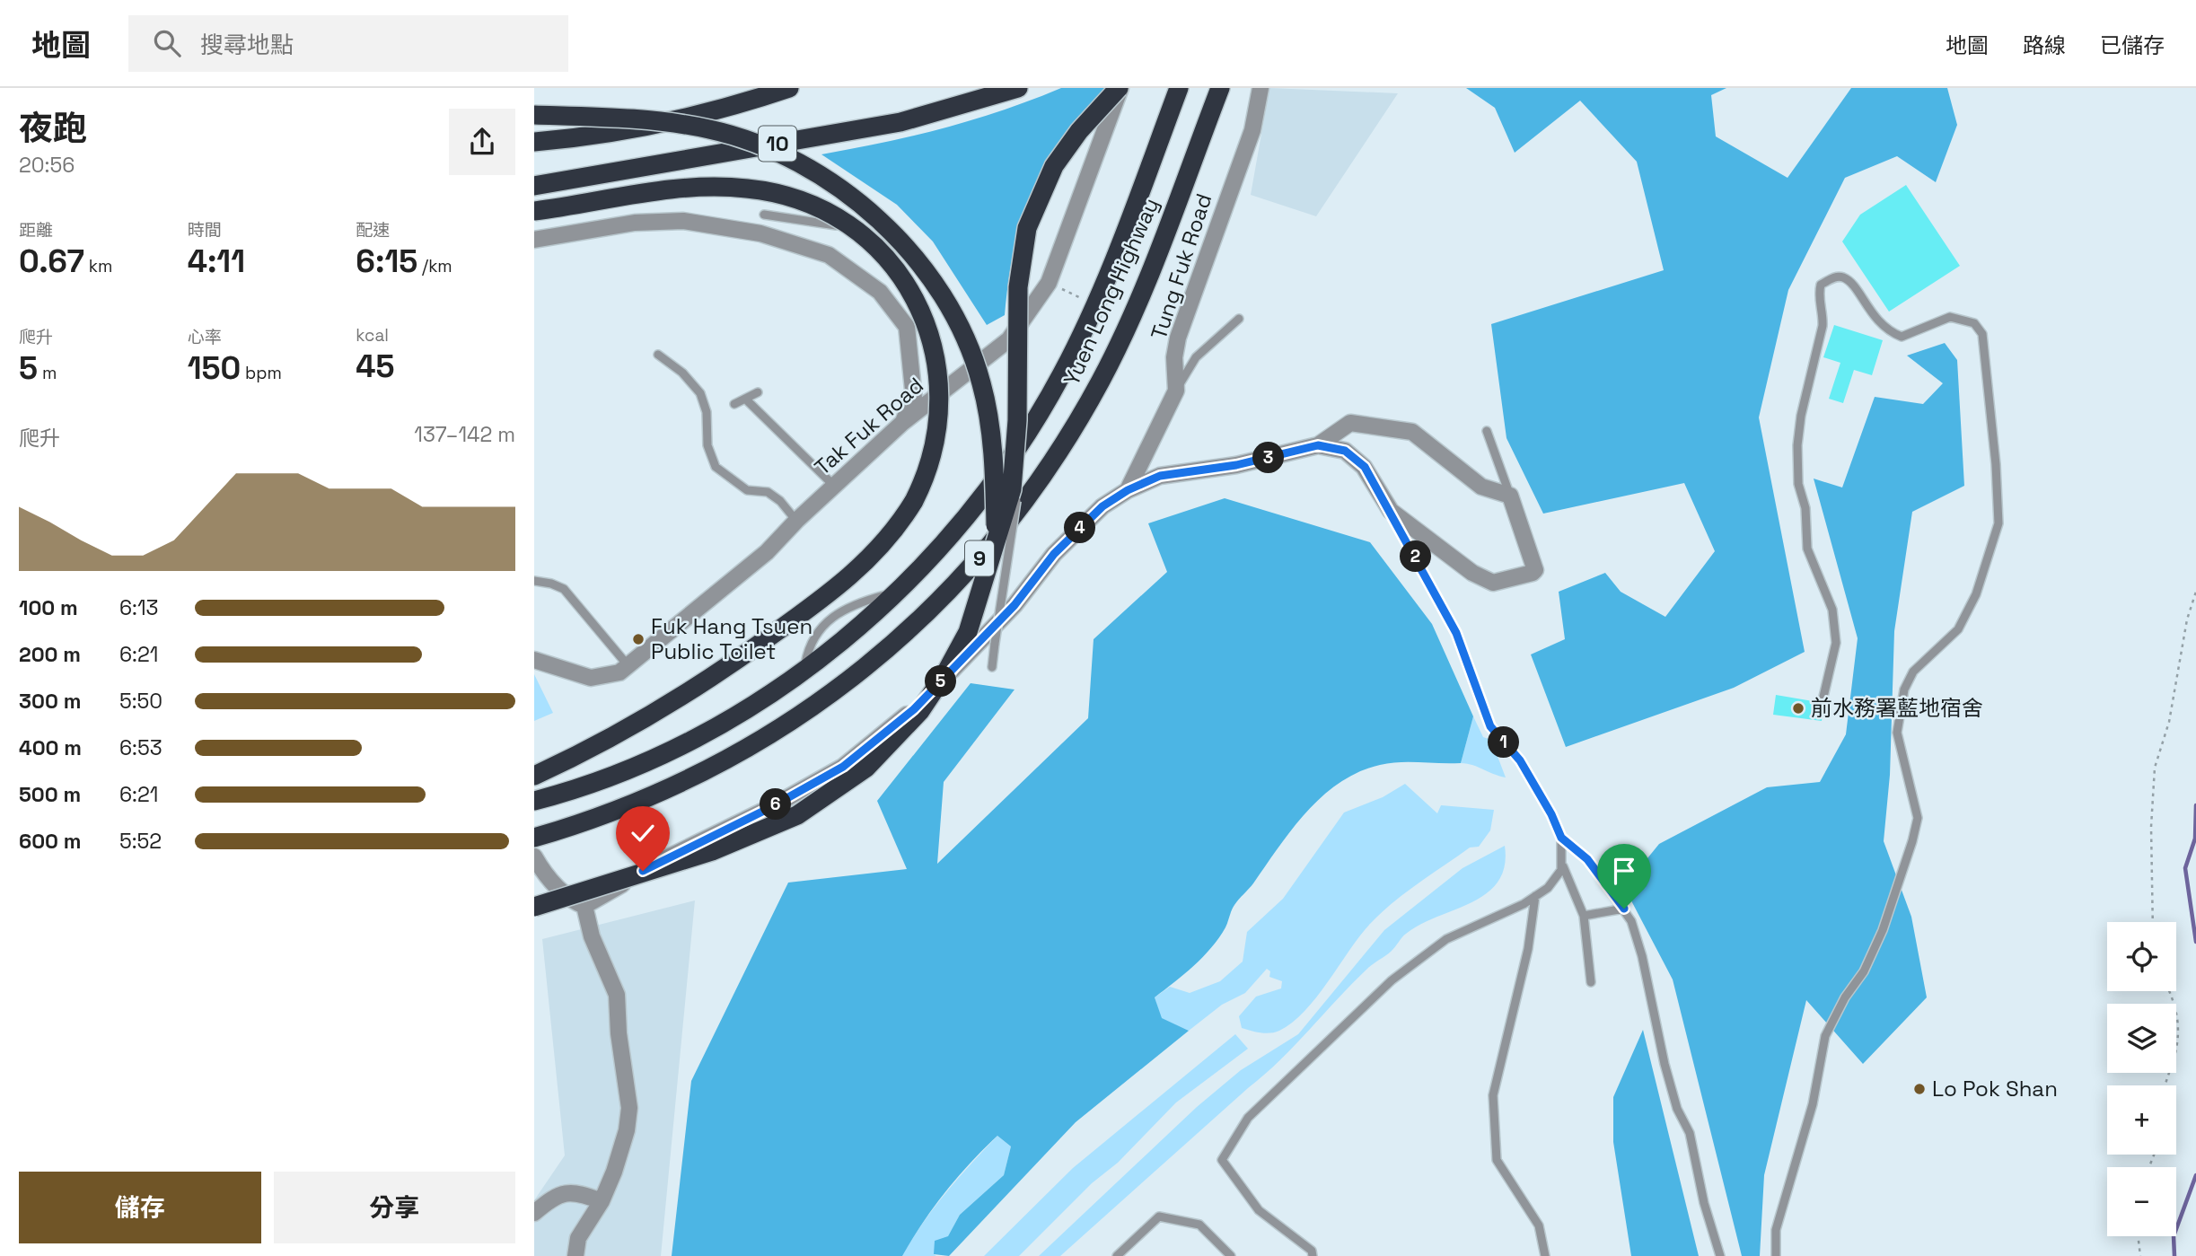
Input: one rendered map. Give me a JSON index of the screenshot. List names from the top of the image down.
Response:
{
  "streets": {
    "highway": ["10", "Yuen Long Highway", "9"],
    "street": ["Tung Fuk Road", "Tak Fuk Road"]
  },
  "places": ["Fuk Hang Tsuen Public Toilet", "前水務署藍地宿舍", "Lo Pok Shan"],
  "page": {
    "header": "地圖",
    "search": "搜尋地點",
    "nav": ["地圖", "路線", "已儲存"],
    "heading": ["夜跑", "20:56"],
    "stats": [
      ["距離", "0.67 km"],
      ["時間", "4:11"],
      ["配速", "6:15 /km"],
      ["爬升", "5 m"],
      ["心率", "150 bpm"],
      ["kcal", "45"]
    ],
    "chart": ["爬升", "137–142 m"],
    "pins": [
      "3",
      "4",
      "2",
      "5",
      "1",
      "6"
    ],
    "list": [
      {
        "name": "100 m",
        "note": "6:13"
      },
      {
        "name": "200 m",
        "note": "6:21"
      },
      {
        "name": "300 m",
        "note": "5:50"
      },
      {
        "name": "400 m",
        "note": "6:53"
      },
      {
        "name": "500 m",
        "note": "6:21"
      },
      {
        "name": "600 m",
        "note": "5:52"
      }
    ],
    "map_buttons": ["+", "−"],
    "buttons": ["儲存", "分享"]
  }
}
